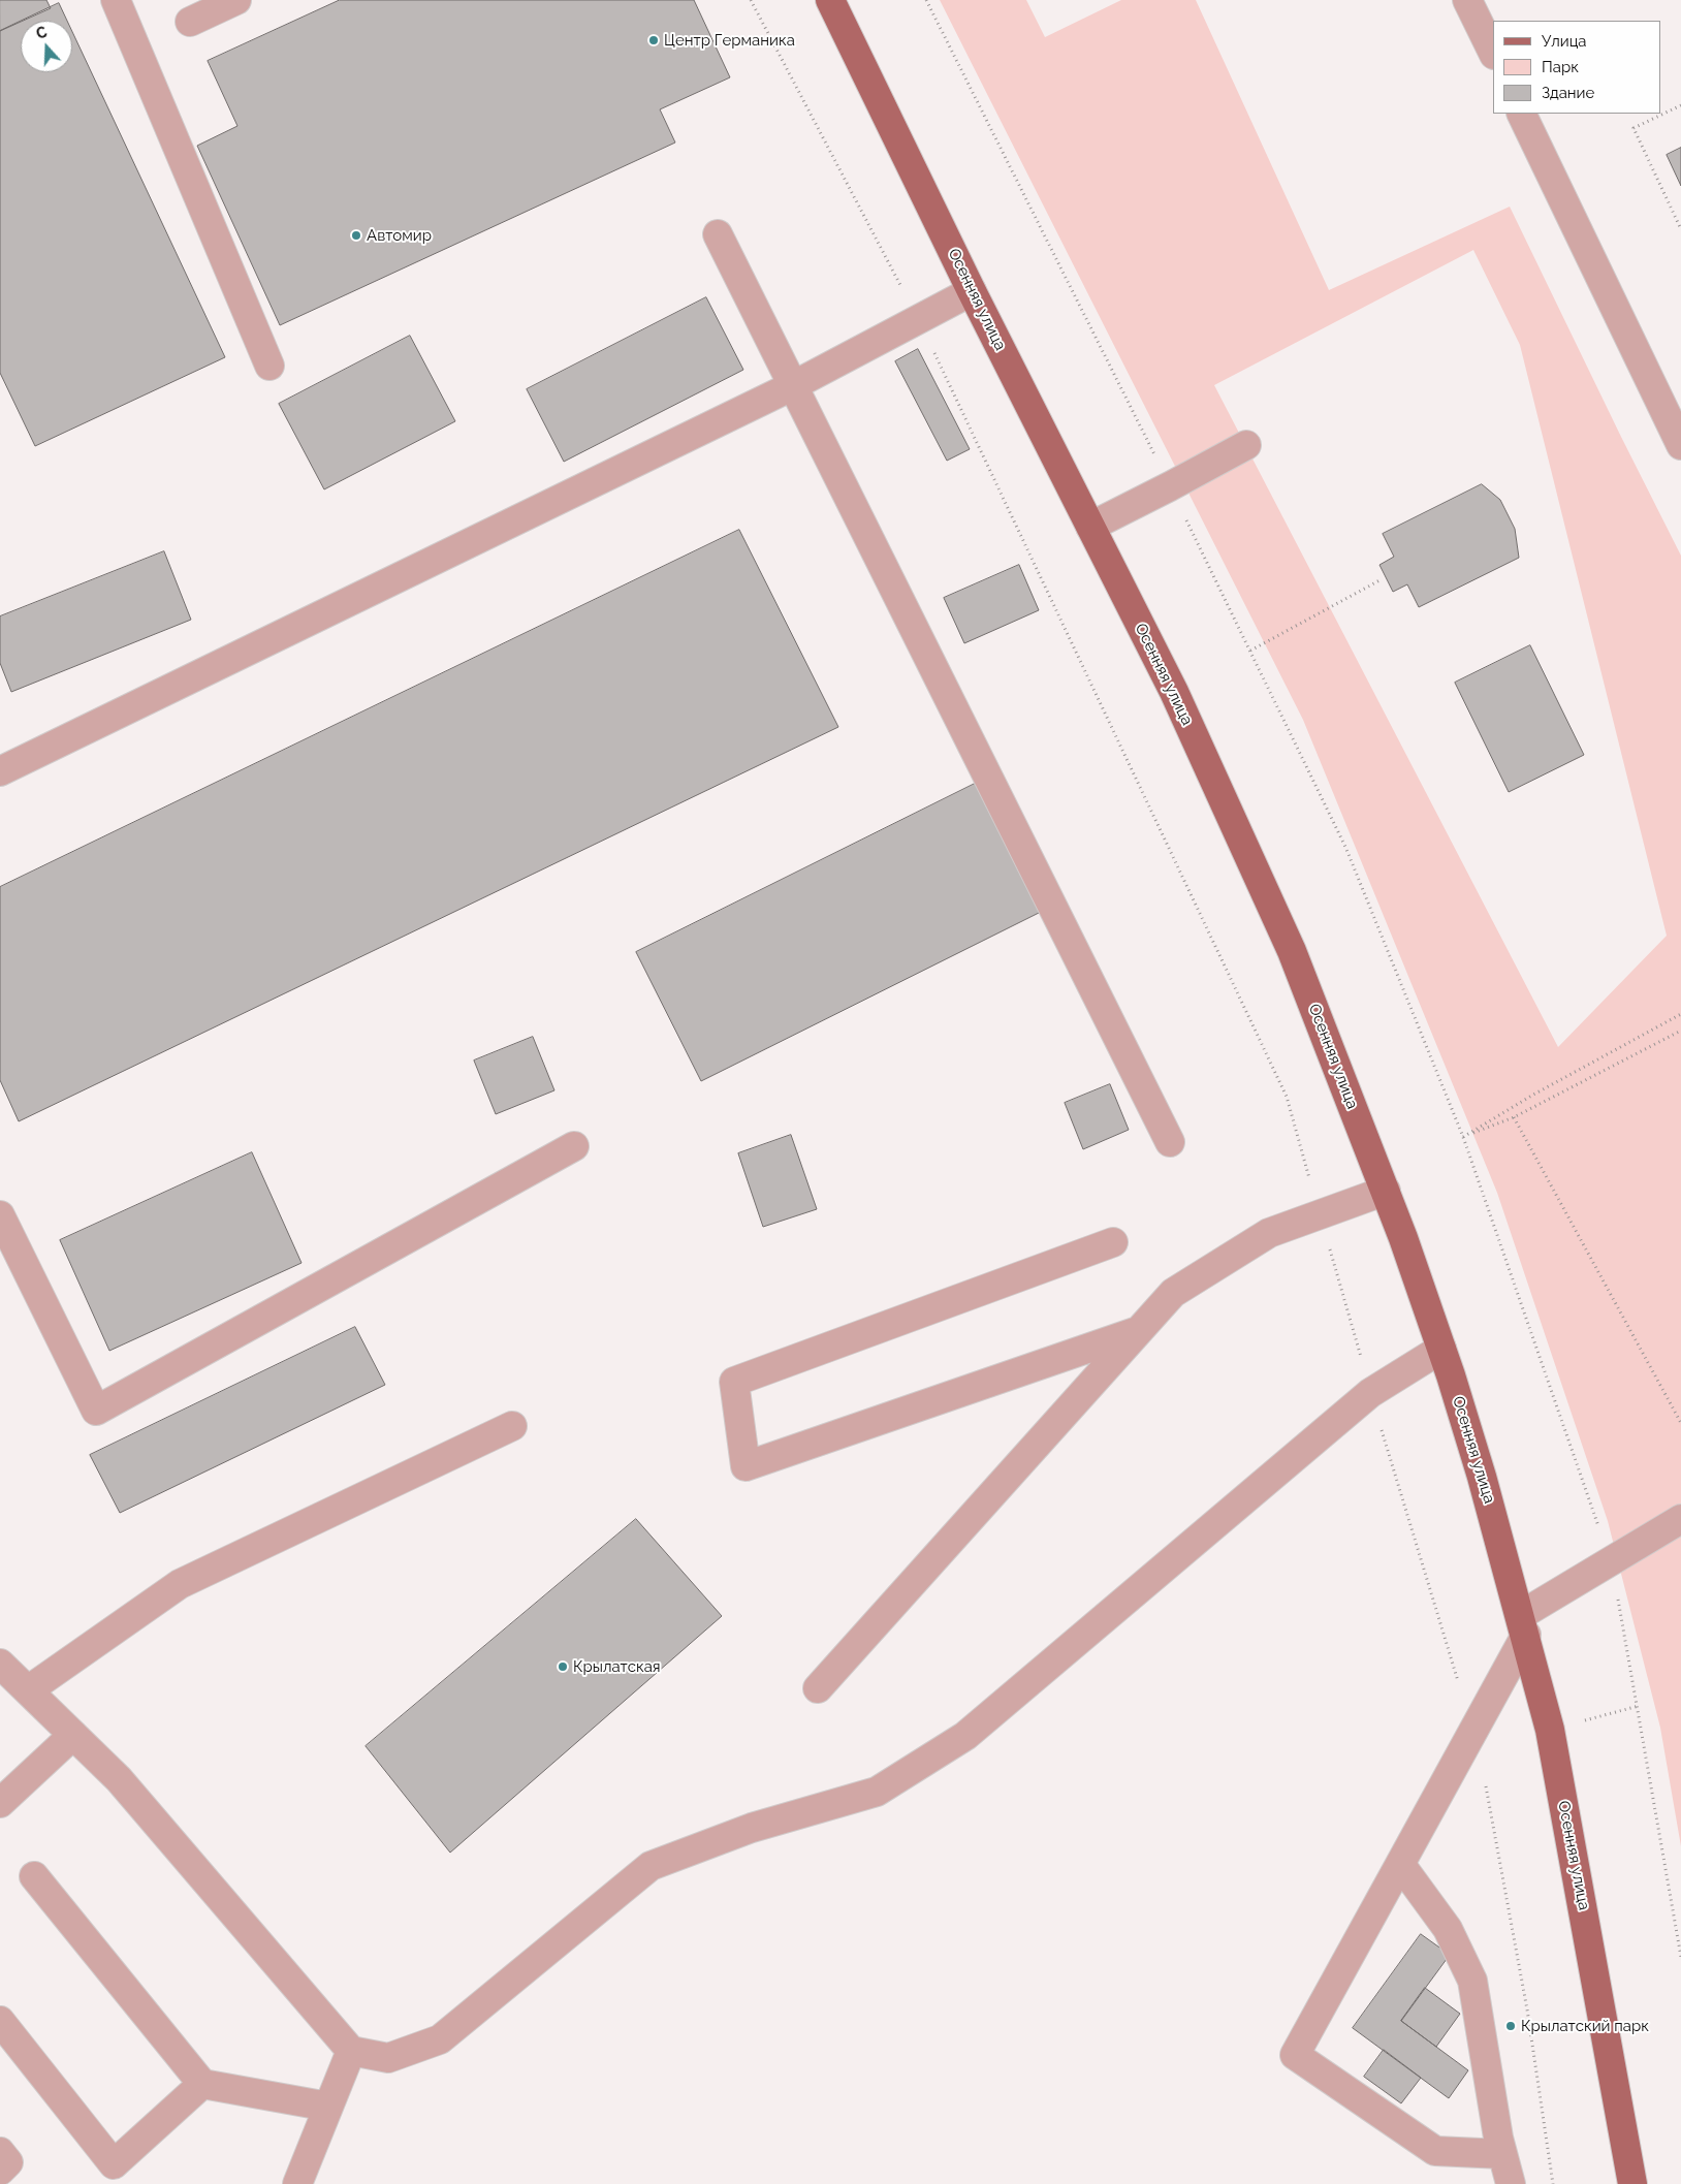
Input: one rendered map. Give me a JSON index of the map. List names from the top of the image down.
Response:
{
  "streets": {
    "main road": ["Осенняя улица"]
  },
  "places": [
    "Центр Германика",
    "Автомир",
    "Крылатская",
    "Крылатский парк"
  ],
  "legend": ["Улица", "Парк", "Здание"],
  "north": "top"
}
